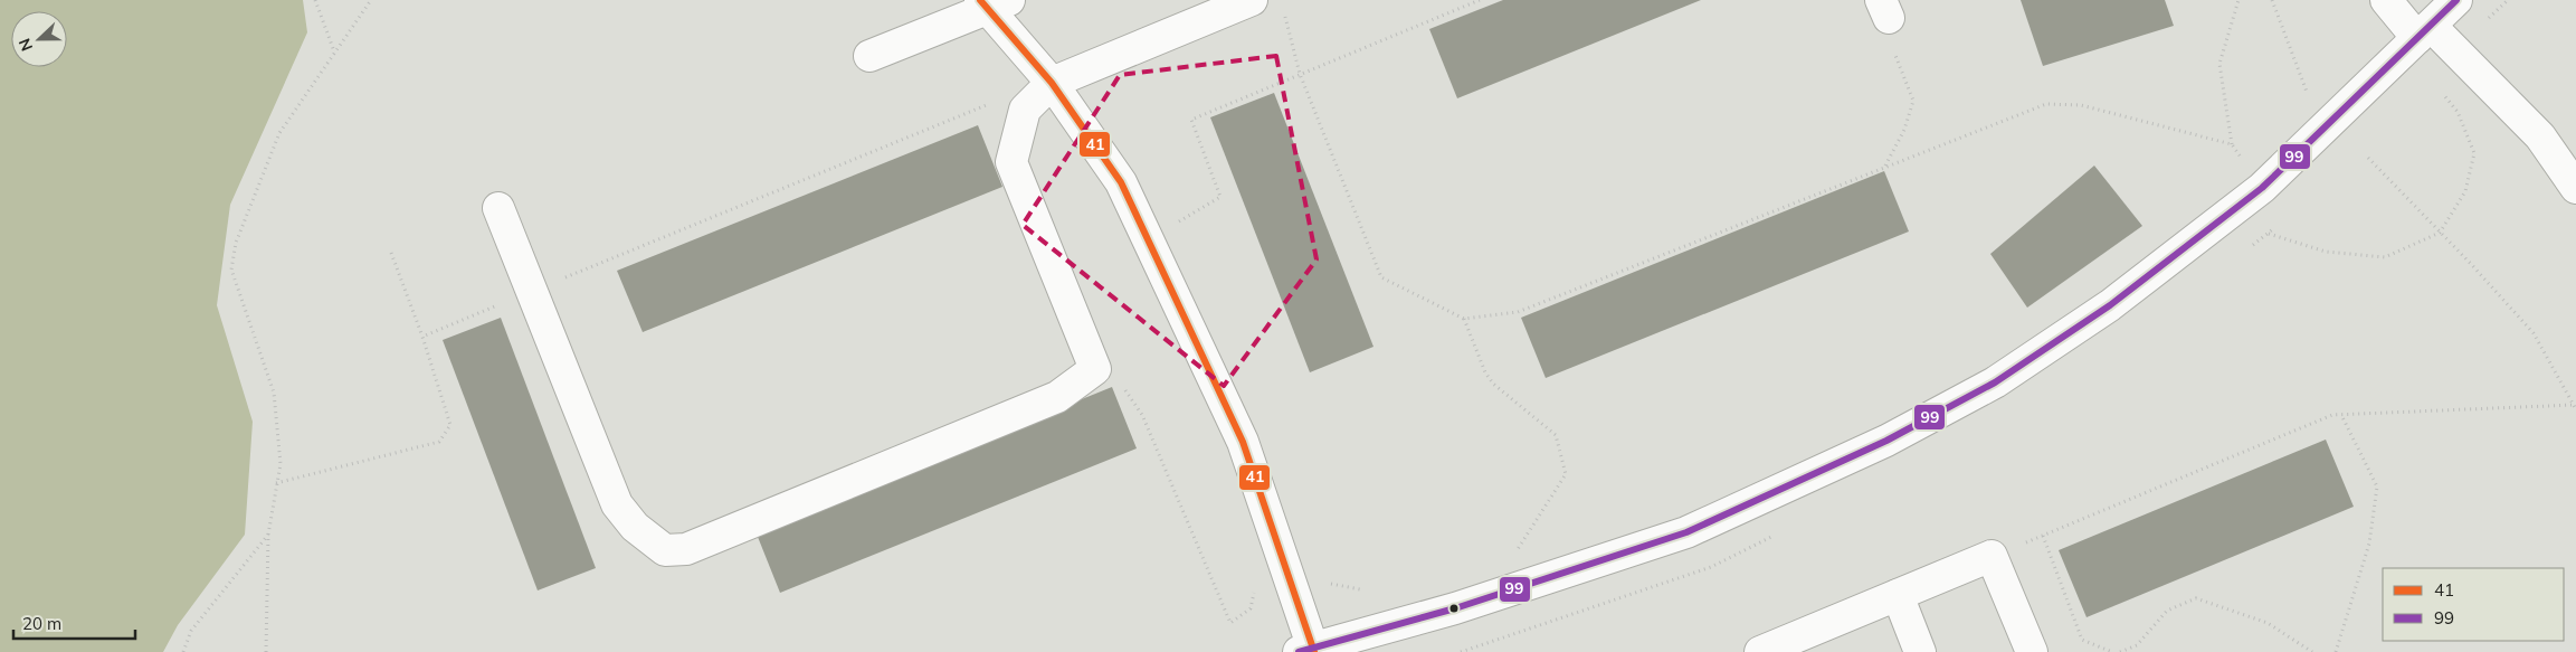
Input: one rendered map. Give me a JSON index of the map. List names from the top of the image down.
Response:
{
  "lines": ["transit line 41", "transit line 99"],
  "legend": ["41", "99"],
  "scale_bar": "20 m",
  "north": "left"
}
